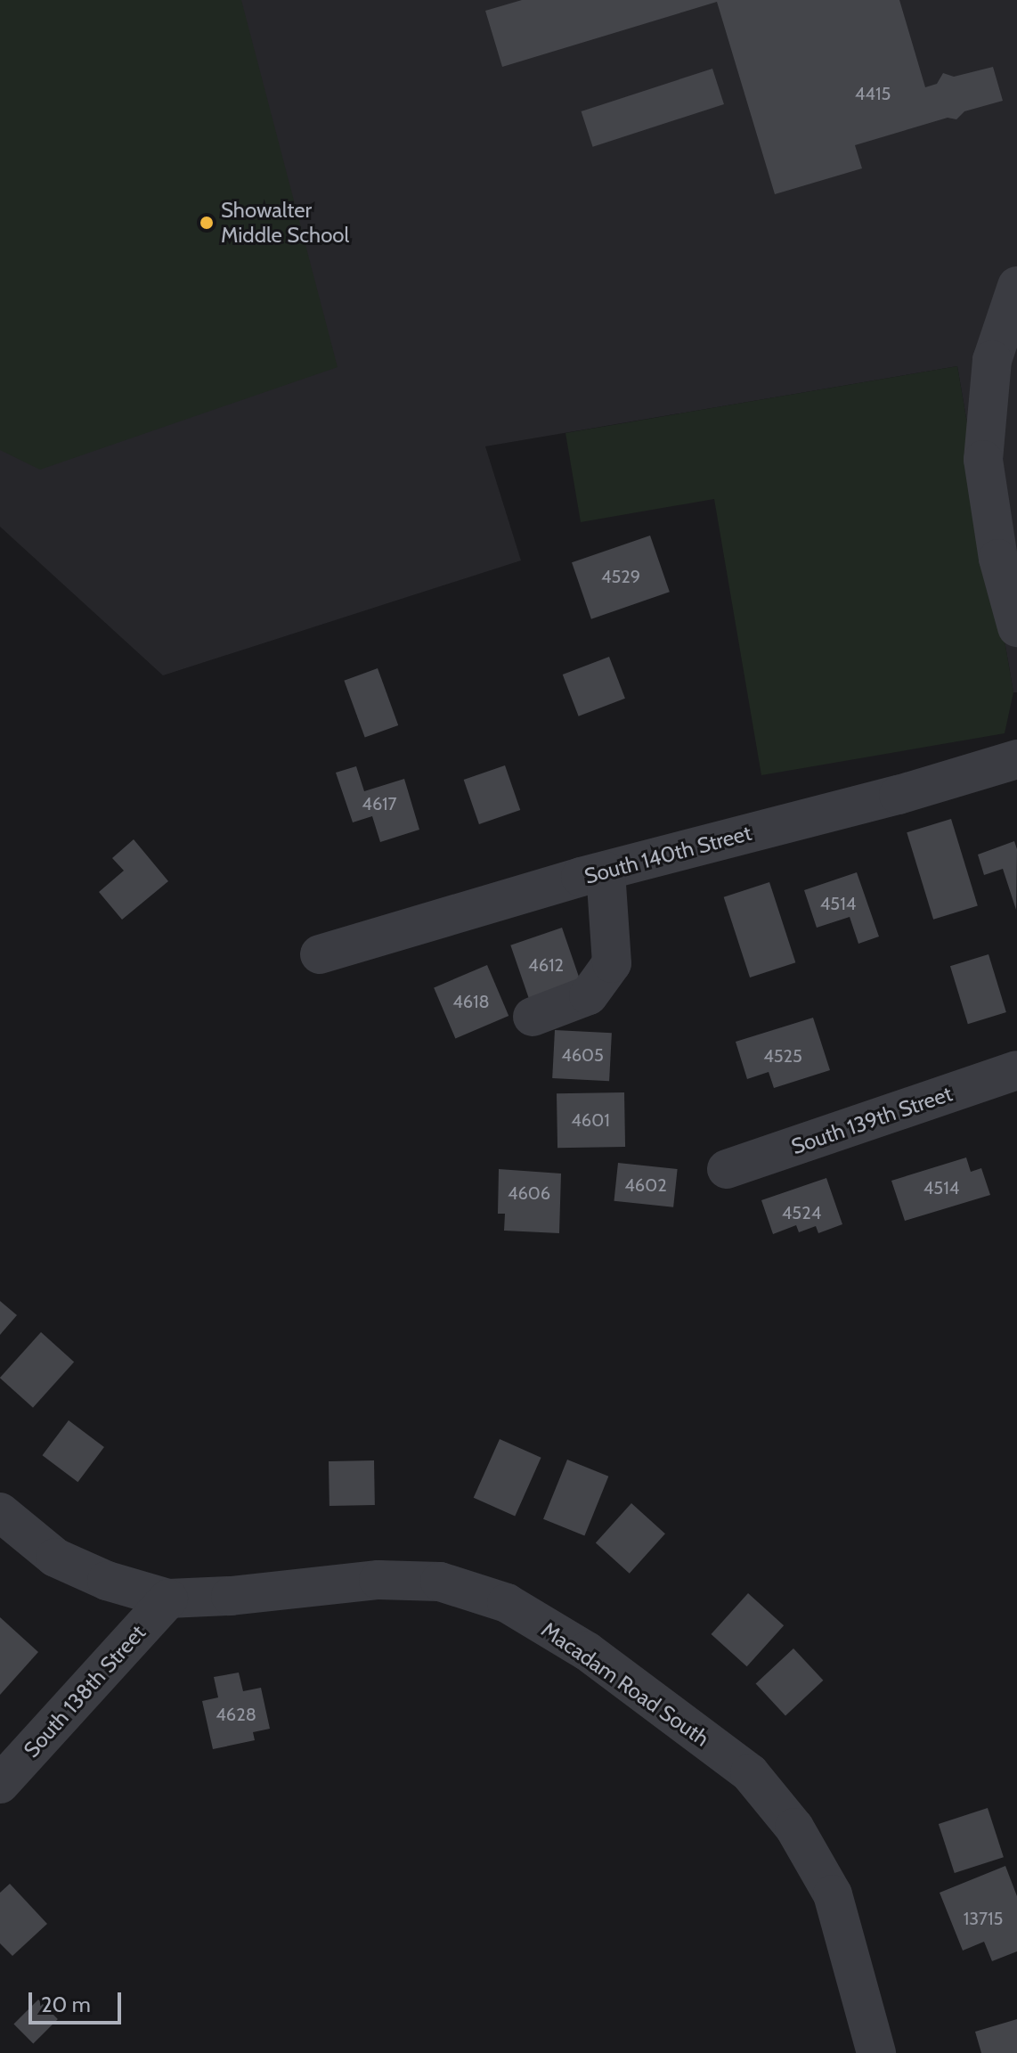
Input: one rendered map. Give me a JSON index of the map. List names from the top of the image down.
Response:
{
  "streets": {
    "street": [
      "South 140th Street",
      "South 139th Street",
      "Macadam Road South",
      "South 138th Street"
    ]
  },
  "crossings": [
    ["Macadam Road South", "South 138th Street"]
  ],
  "places": ["Showalter Middle School"],
  "house_numbers": [
    "4415",
    "4529",
    "4617",
    "4514",
    "4612",
    "4618",
    "4605",
    "4525",
    "4601",
    "4602",
    "4514",
    "4606",
    "4524",
    "4628",
    "13715"
  ],
  "scale_bar": "20 m"
}
